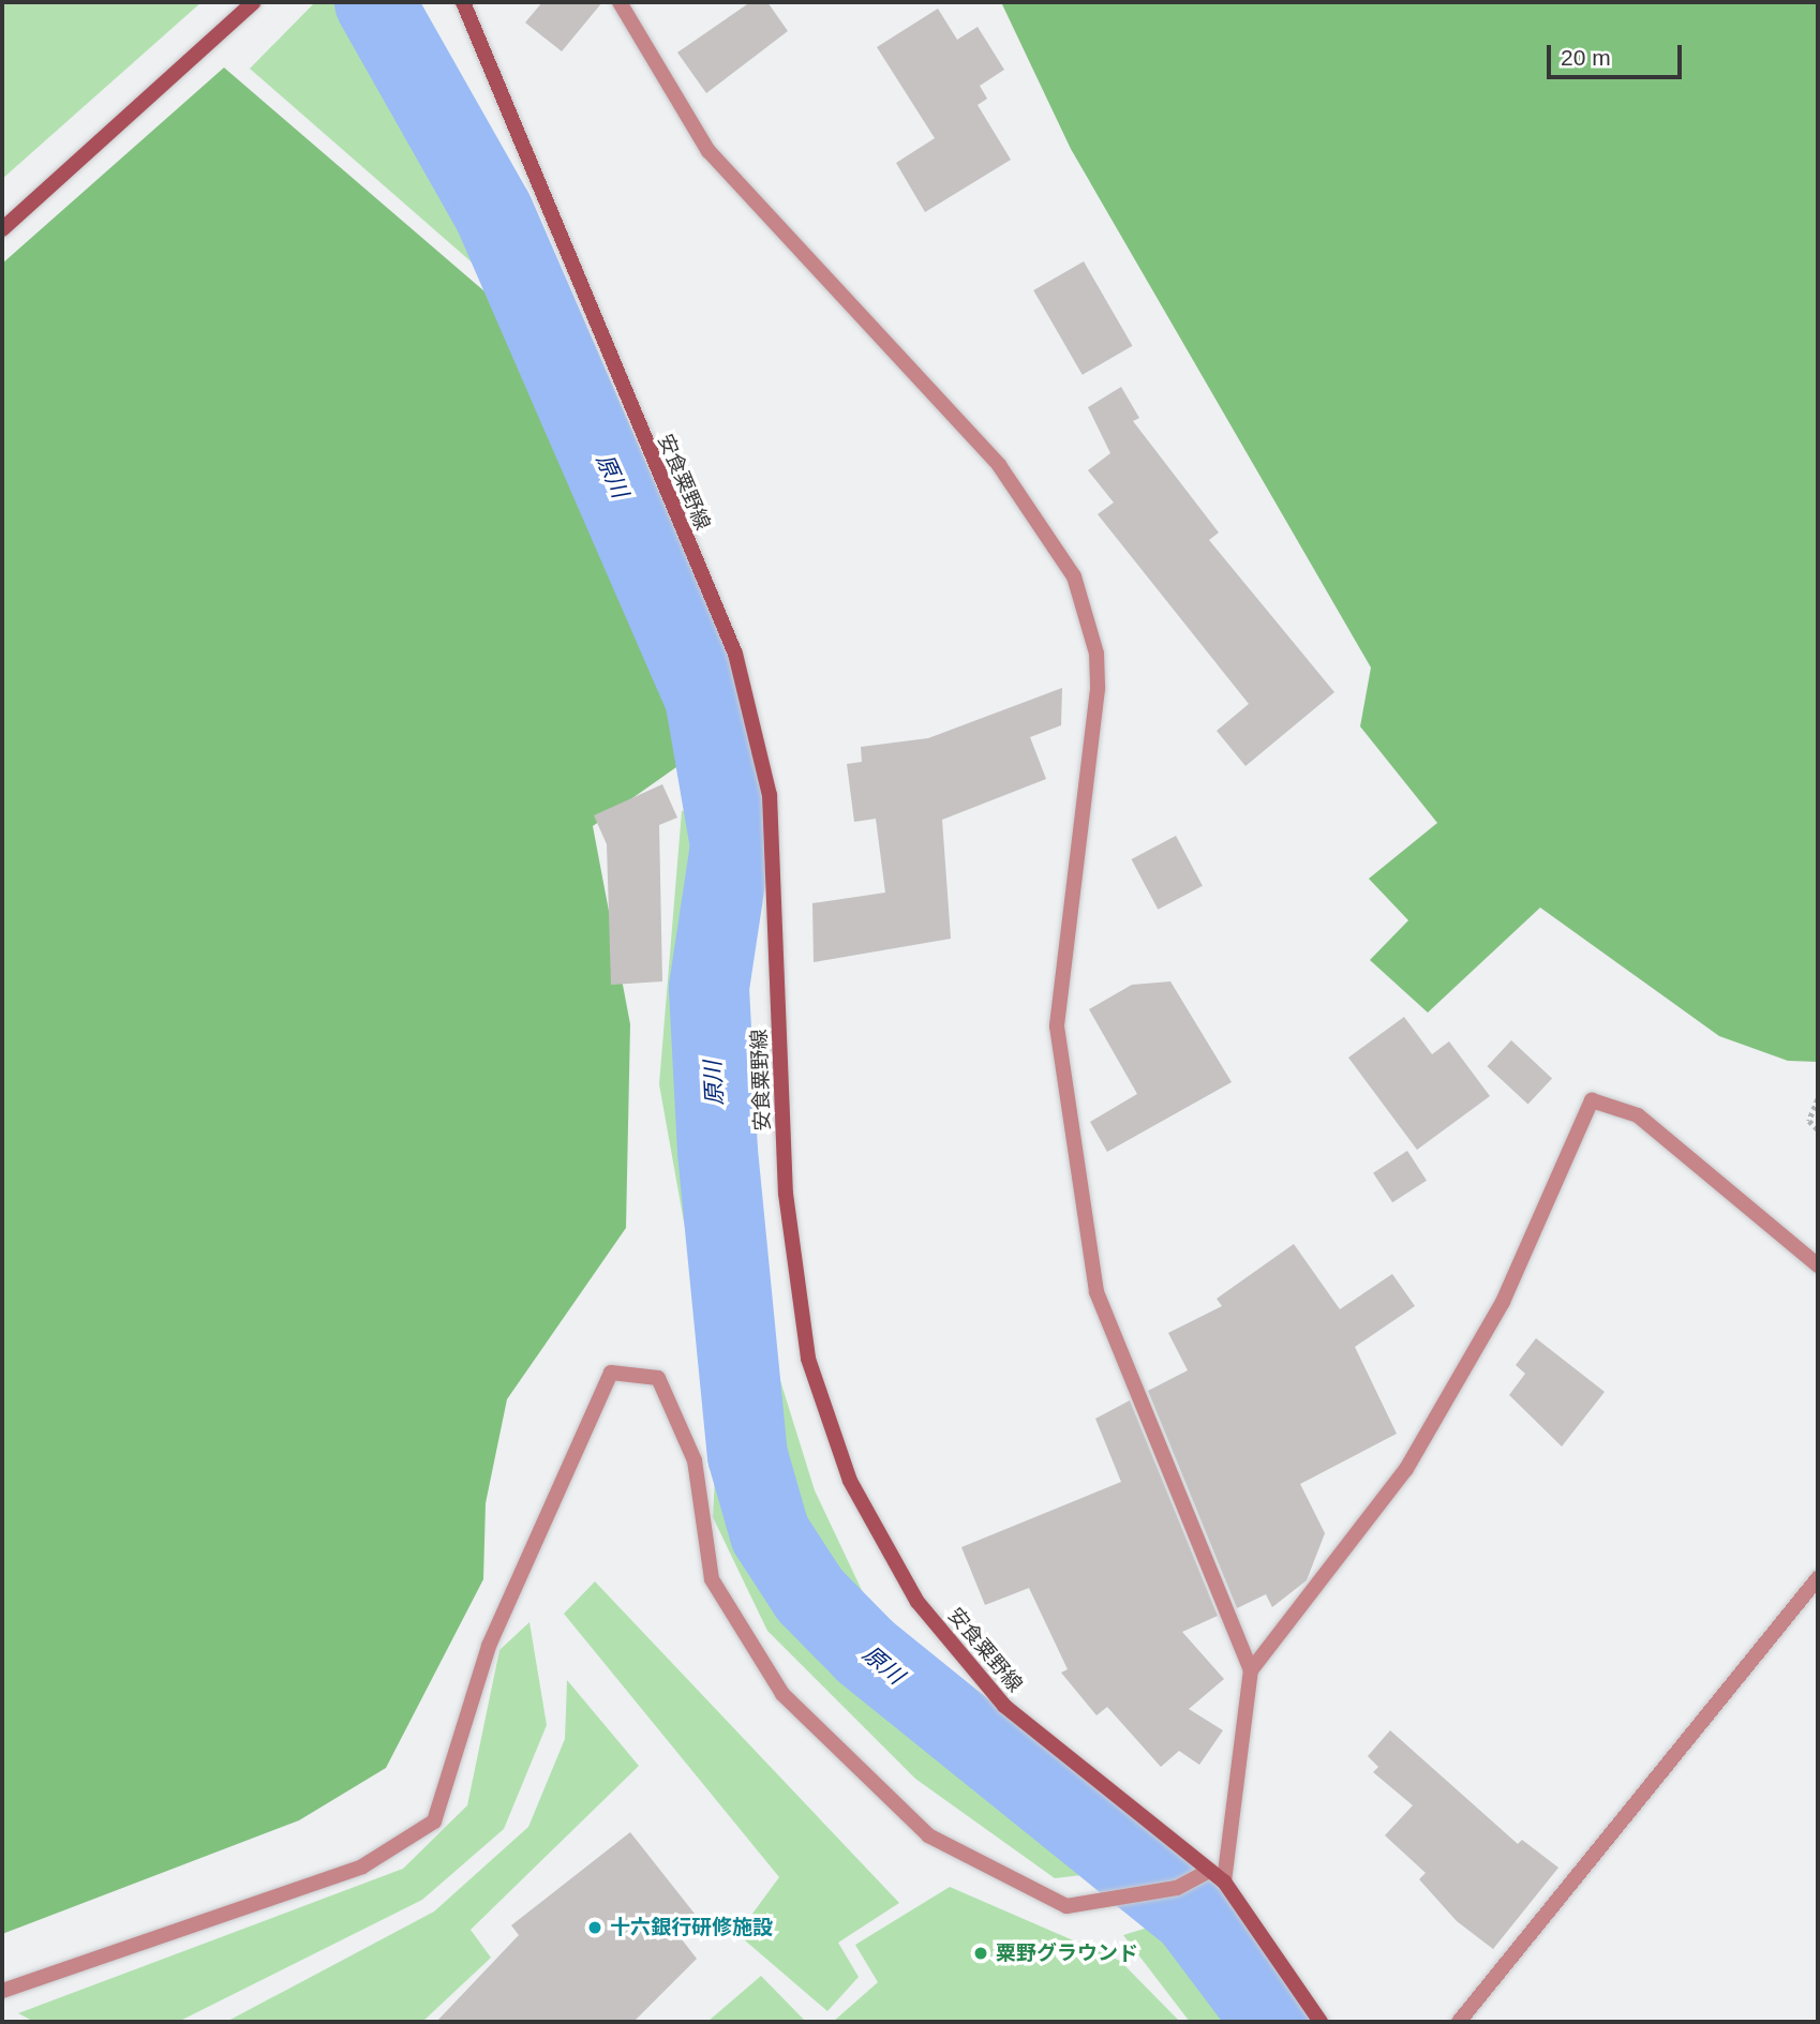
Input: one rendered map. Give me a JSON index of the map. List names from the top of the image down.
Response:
{
  "streets": {
    "main road": ["安食粟野線"]
  },
  "water": ["原川"],
  "places": ["十六銀行研修施設", "粟野グラウンド"],
  "scale_bar": "20 m"
}
